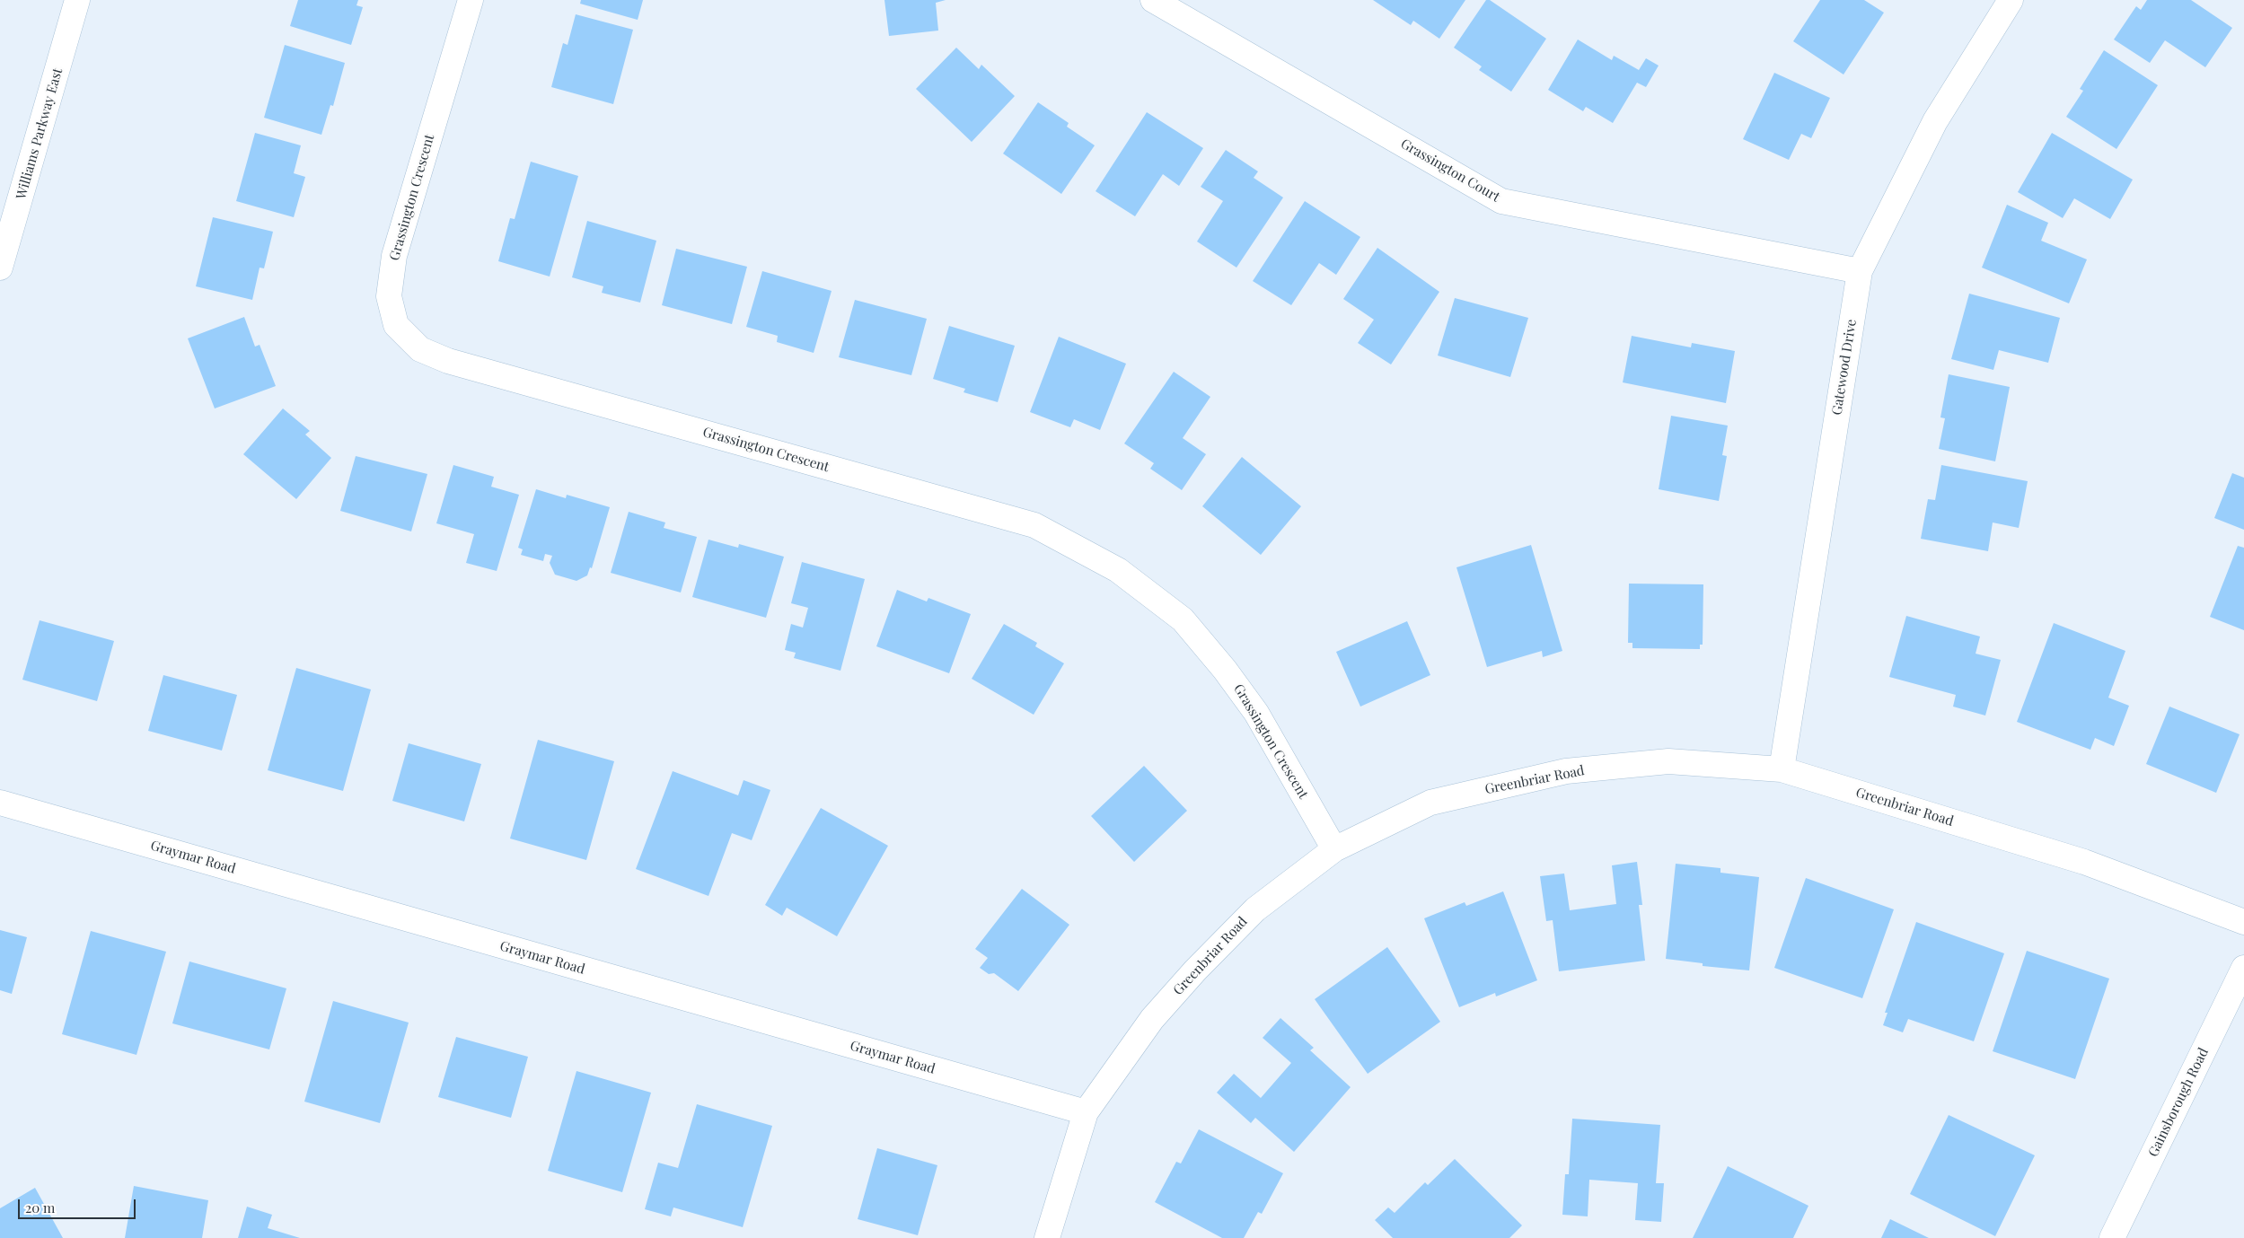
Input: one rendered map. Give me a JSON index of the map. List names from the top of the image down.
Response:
{
  "streets": {
    "street": [
      "Williams Parkway East",
      "Grassington Court",
      "Grassington Crescent",
      "Gatewood Drive",
      "Greenbriar Road",
      "Graymar Road",
      "Gainsborough Road"
    ]
  },
  "crossings": [
    ["Grassington Court", "Gatewood Drive"],
    ["Grassington Crescent", "Greenbriar Road"],
    ["Gatewood Drive", "Greenbriar Road"],
    ["Greenbriar Road", "Graymar Road"]
  ],
  "scale_bar": "20 m"
}
